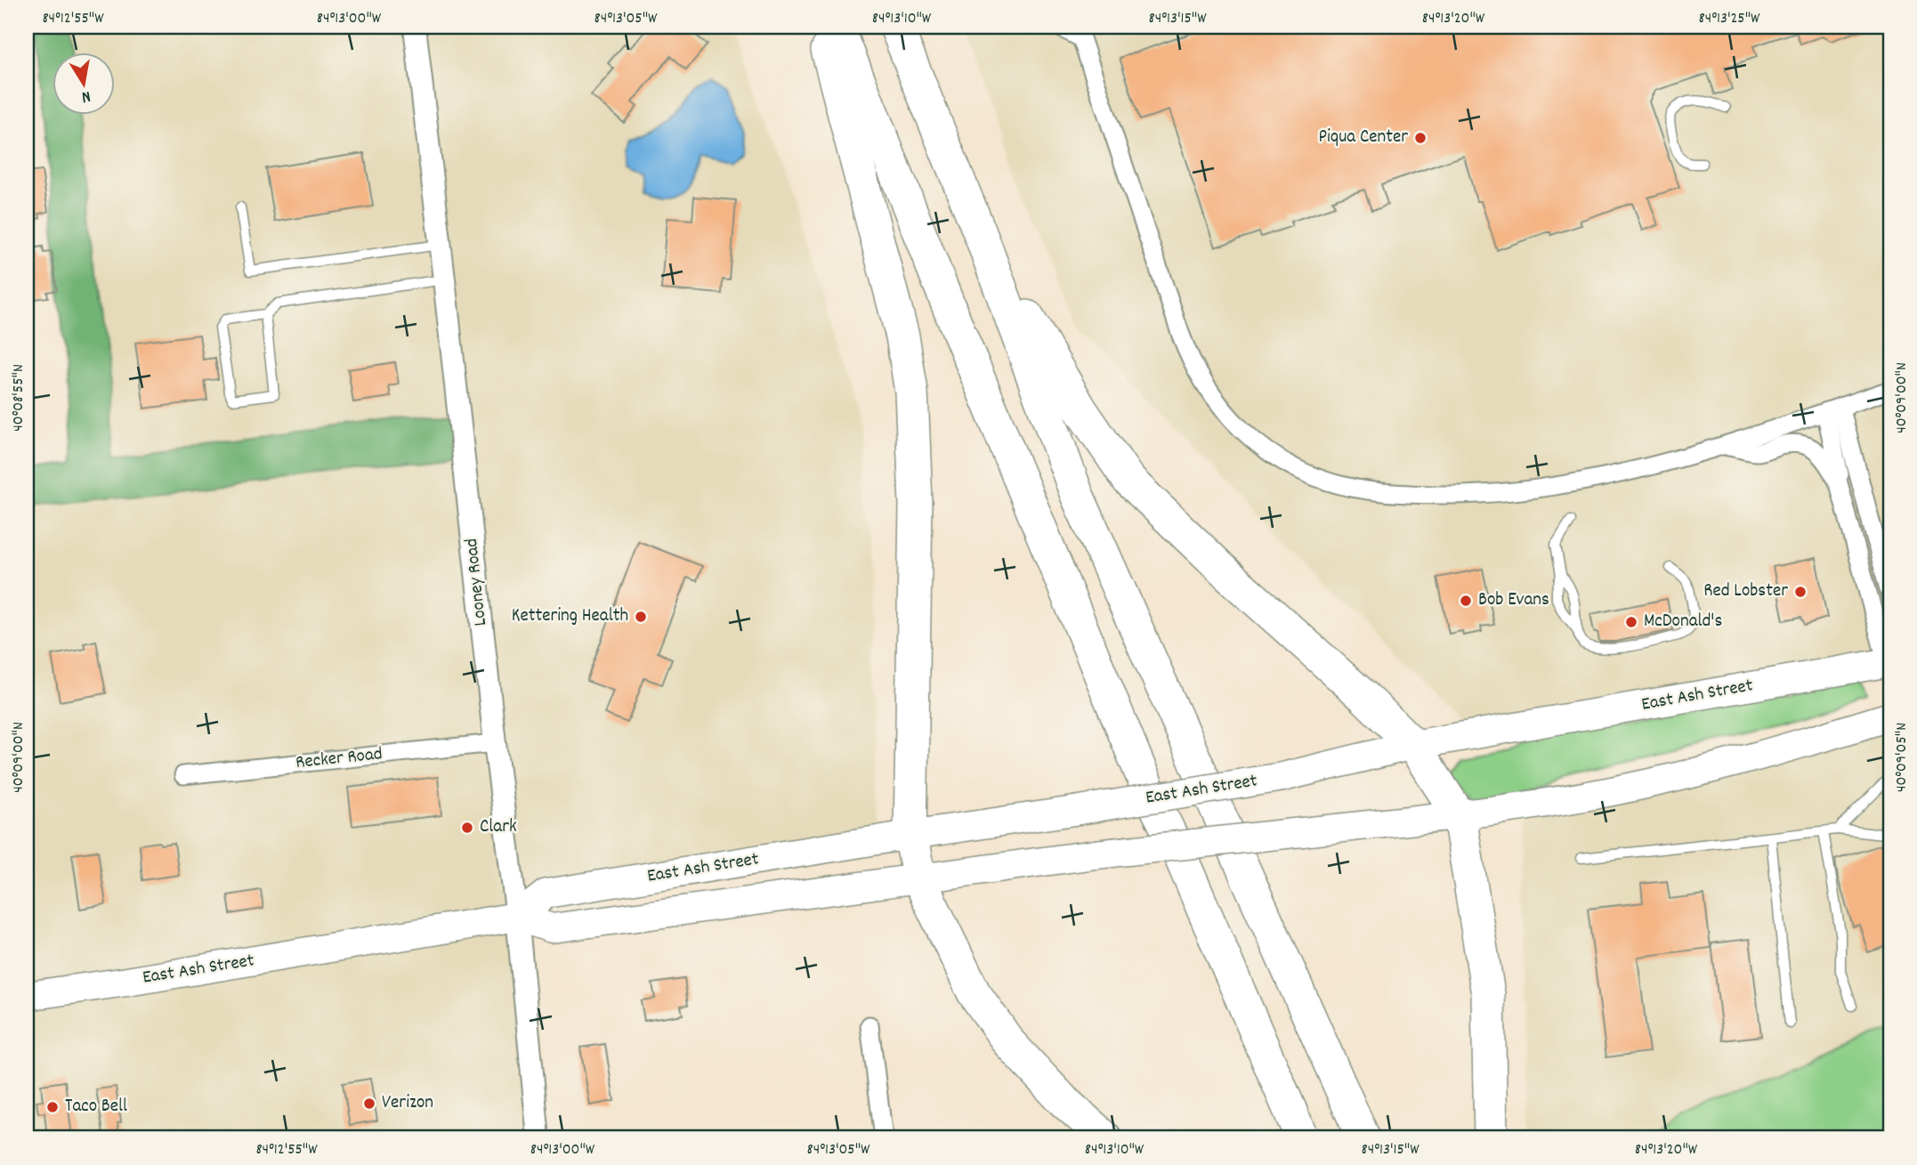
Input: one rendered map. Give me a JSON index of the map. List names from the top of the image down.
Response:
{
  "streets": {
    "main road": ["East Ash Street"],
    "street": ["Looney Road", "Recker Road"]
  },
  "crossings": [
    ["Looney Road", "East Ash Street"],
    ["Looney Road", "Recker Road"]
  ],
  "places": [
    "Piqua Center",
    "Red Lobster",
    "Bob Evans",
    "Kettering Health",
    "McDonald's",
    "Clark",
    "Verizon",
    "Taco Bell"
  ],
  "north": "bottom",
  "coordinates": [
    "84°12'55\"W",
    "84°13'00\"W",
    "84°13'05\"W",
    "84°13'10\"W",
    "84°13'15\"W",
    "84°13'20\"W",
    "84°13'25\"W",
    "40°08'55\"N",
    "40°09'00\"N",
    "40°09'05\"N"
  ]
}
